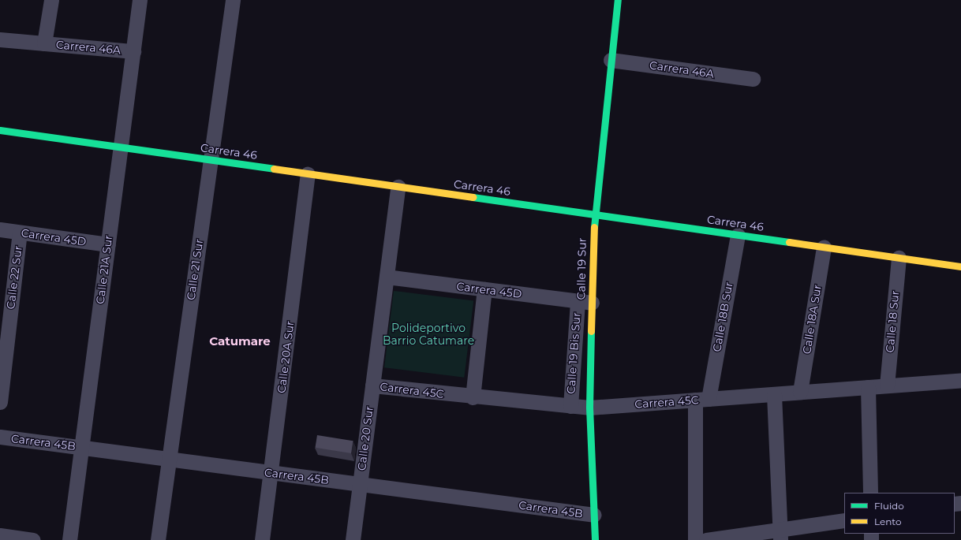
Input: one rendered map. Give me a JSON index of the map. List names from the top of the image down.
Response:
{
  "streets": {
    "street": [
      "Carrera 46A",
      "Carrera 46",
      "Carrera 45D",
      "Calle 19 Sur",
      "Calle 21A Sur",
      "Calle 21 Sur",
      "Calle 22 Sur",
      "Calle 18B Sur",
      "Calle 18A Sur",
      "Calle 18 Sur",
      "Calle 19 Bis Sur",
      "Calle 20A Sur",
      "Carrera 45C",
      "Calle 20 Sur",
      "Carrera 45B"
    ]
  },
  "crossings": [
    ["Carrera 46A", "Calle 19 Sur"],
    ["Carrera 46A", "Calle 21A Sur"],
    ["Carrera 46", "Calle 19 Sur"],
    ["Carrera 46", "Calle 21A Sur"],
    ["Carrera 46", "Calle 21 Sur"],
    ["Carrera 46", "Calle 18B Sur"],
    ["Carrera 46", "Calle 18A Sur"],
    ["Carrera 46", "Calle 18 Sur"],
    ["Carrera 46", "Calle 20A Sur"],
    ["Carrera 46", "Calle 20 Sur"],
    ["Carrera 45D", "Calle 19 Sur"],
    ["Carrera 45D", "Calle 21A Sur"],
    ["Carrera 45D", "Calle 22 Sur"],
    ["Carrera 45D", "Calle 19 Bis Sur"],
    ["Carrera 45D", "Calle 20 Sur"],
    ["Calle 19 Sur", "Carrera 45C"],
    ["Calle 19 Sur", "Carrera 45B"],
    ["Calle 21A Sur", "Carrera 45B"],
    ["Calle 21 Sur", "Carrera 45B"],
    ["Calle 18B Sur", "Carrera 45C"],
    ["Calle 18A Sur", "Carrera 45C"],
    ["Calle 18 Sur", "Carrera 45C"],
    ["Calle 19 Bis Sur", "Carrera 45C"],
    ["Calle 20A Sur", "Carrera 45B"],
    ["Carrera 45C", "Calle 20 Sur"],
    ["Calle 20 Sur", "Carrera 45B"]
  ],
  "districts": ["Catumare"],
  "parks": ["Polideportivo Barrio Catumare"],
  "legend": ["Fluido", "Lento"]
}
